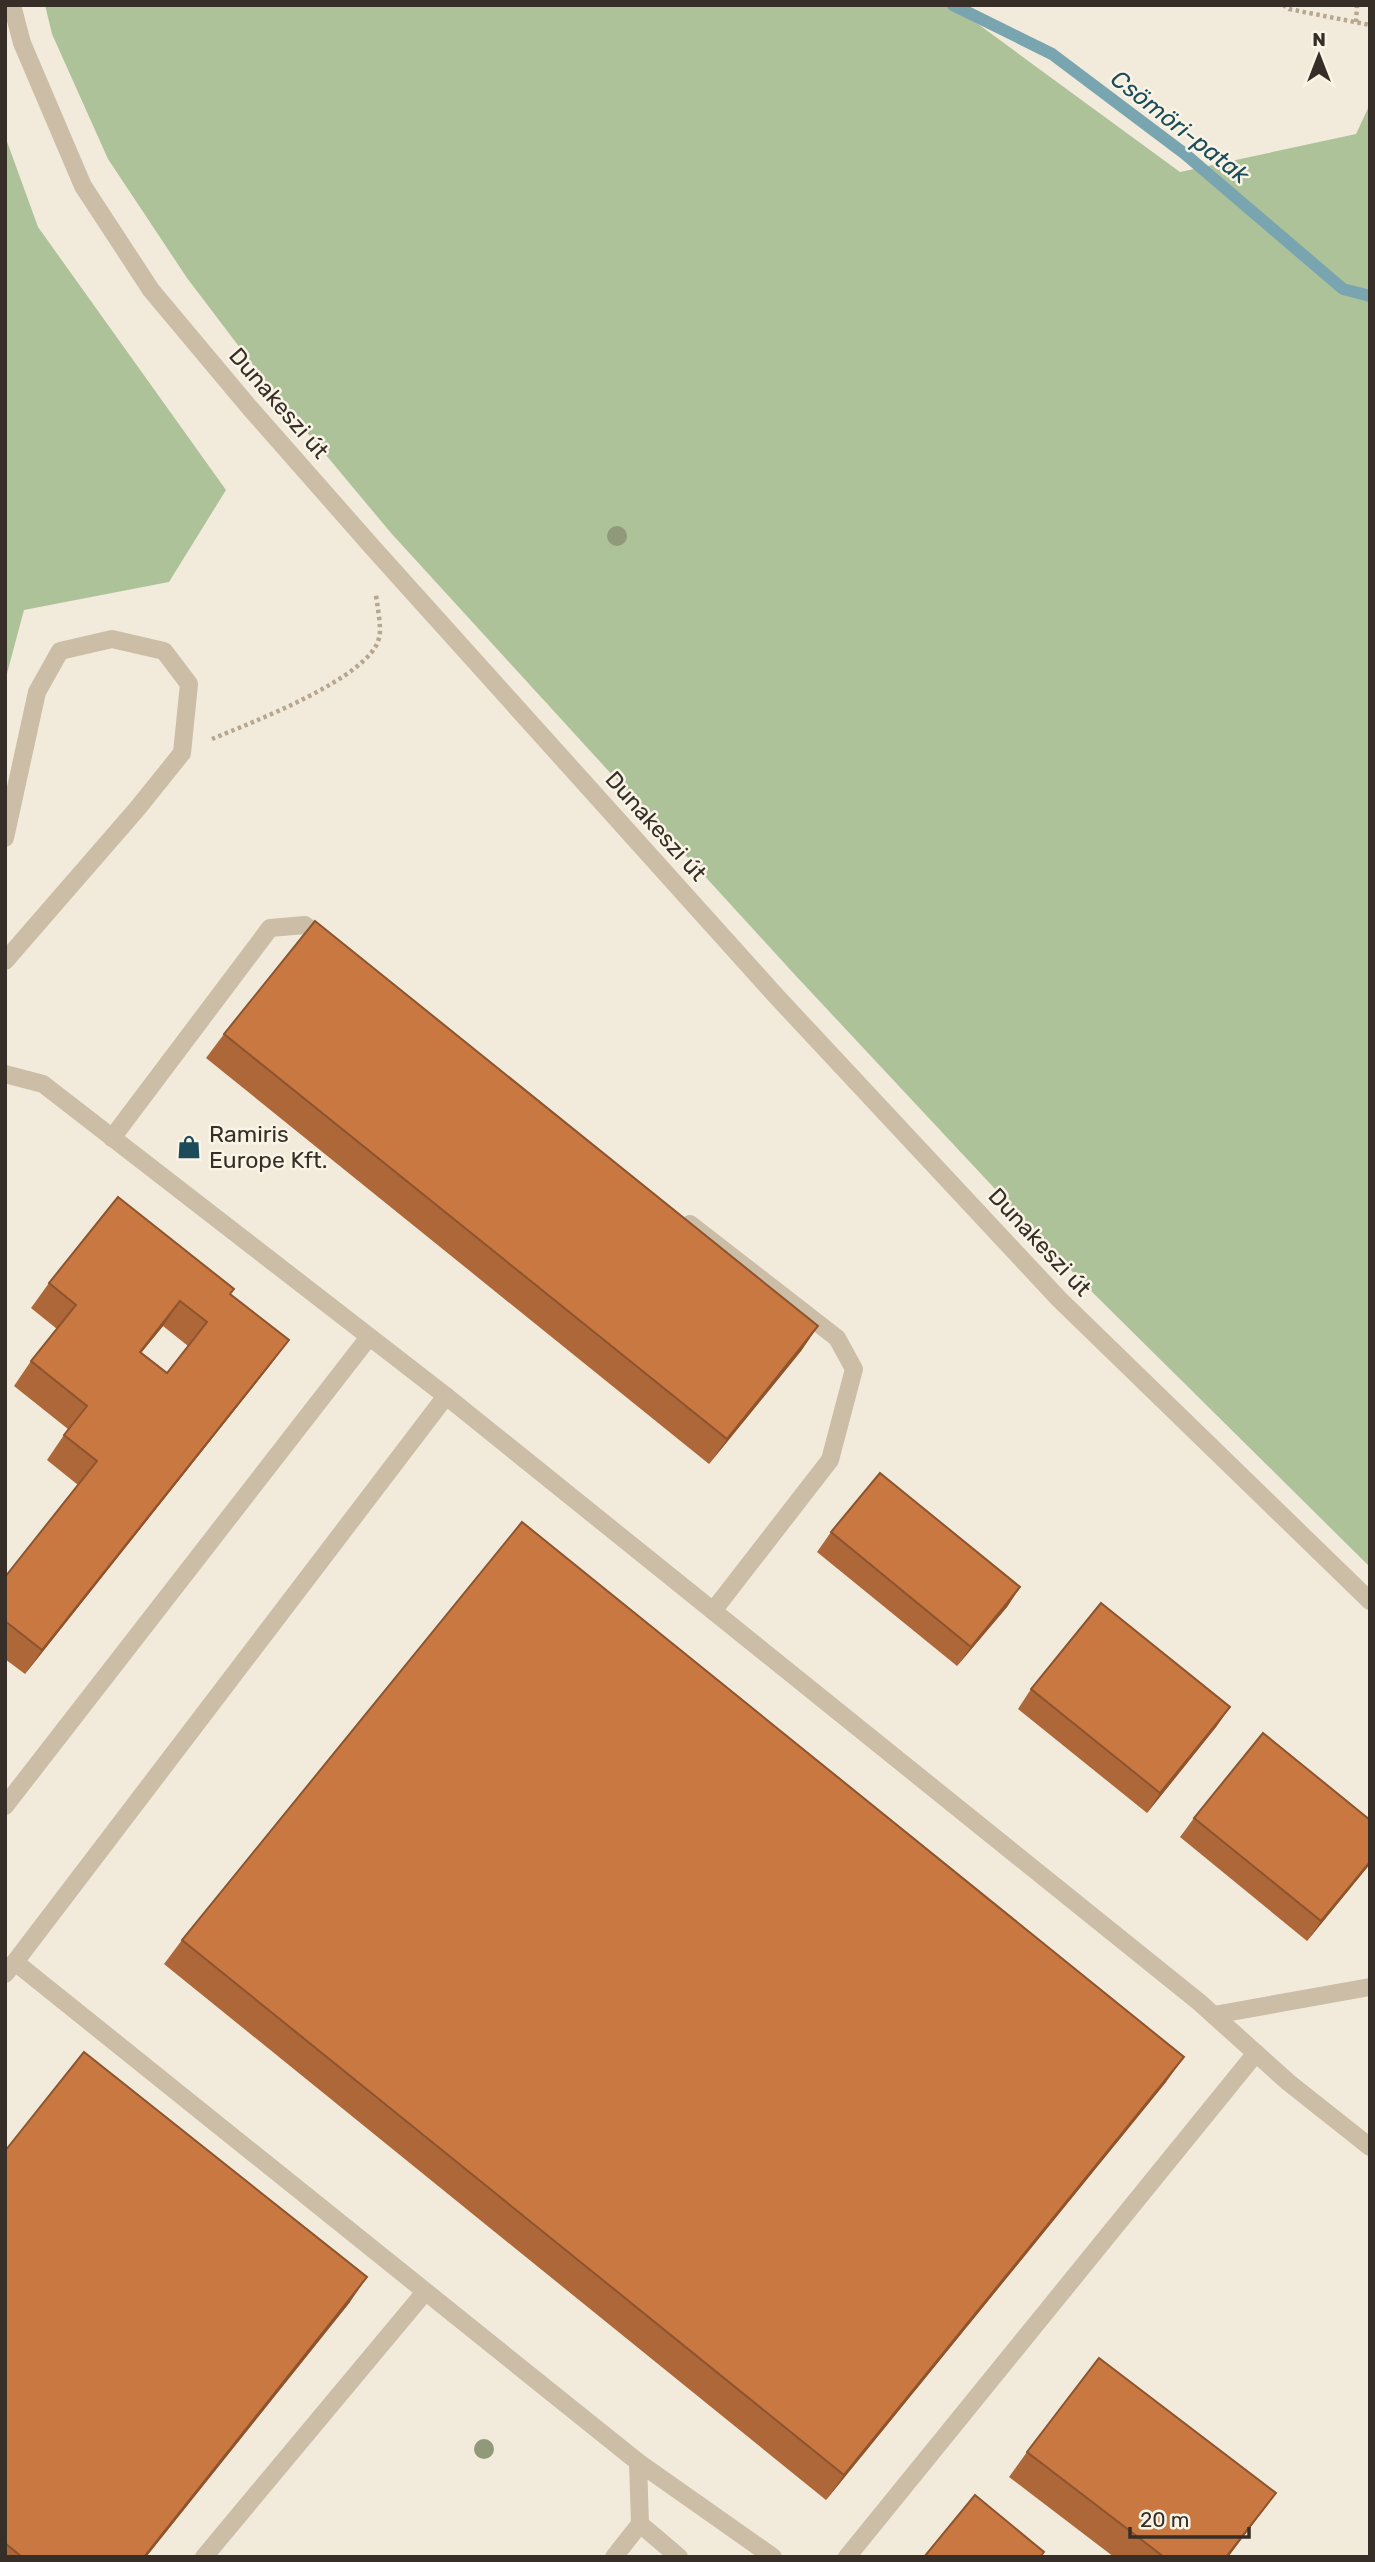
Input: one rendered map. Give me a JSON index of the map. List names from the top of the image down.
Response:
{
  "streets": {
    "street": ["Dunakeszi út"]
  },
  "water": ["Csömöri-patak"],
  "places": {
    "shop": ["Ramiris Europe Kft."]
  },
  "scale_bar": "20 m",
  "north": "top"
}
